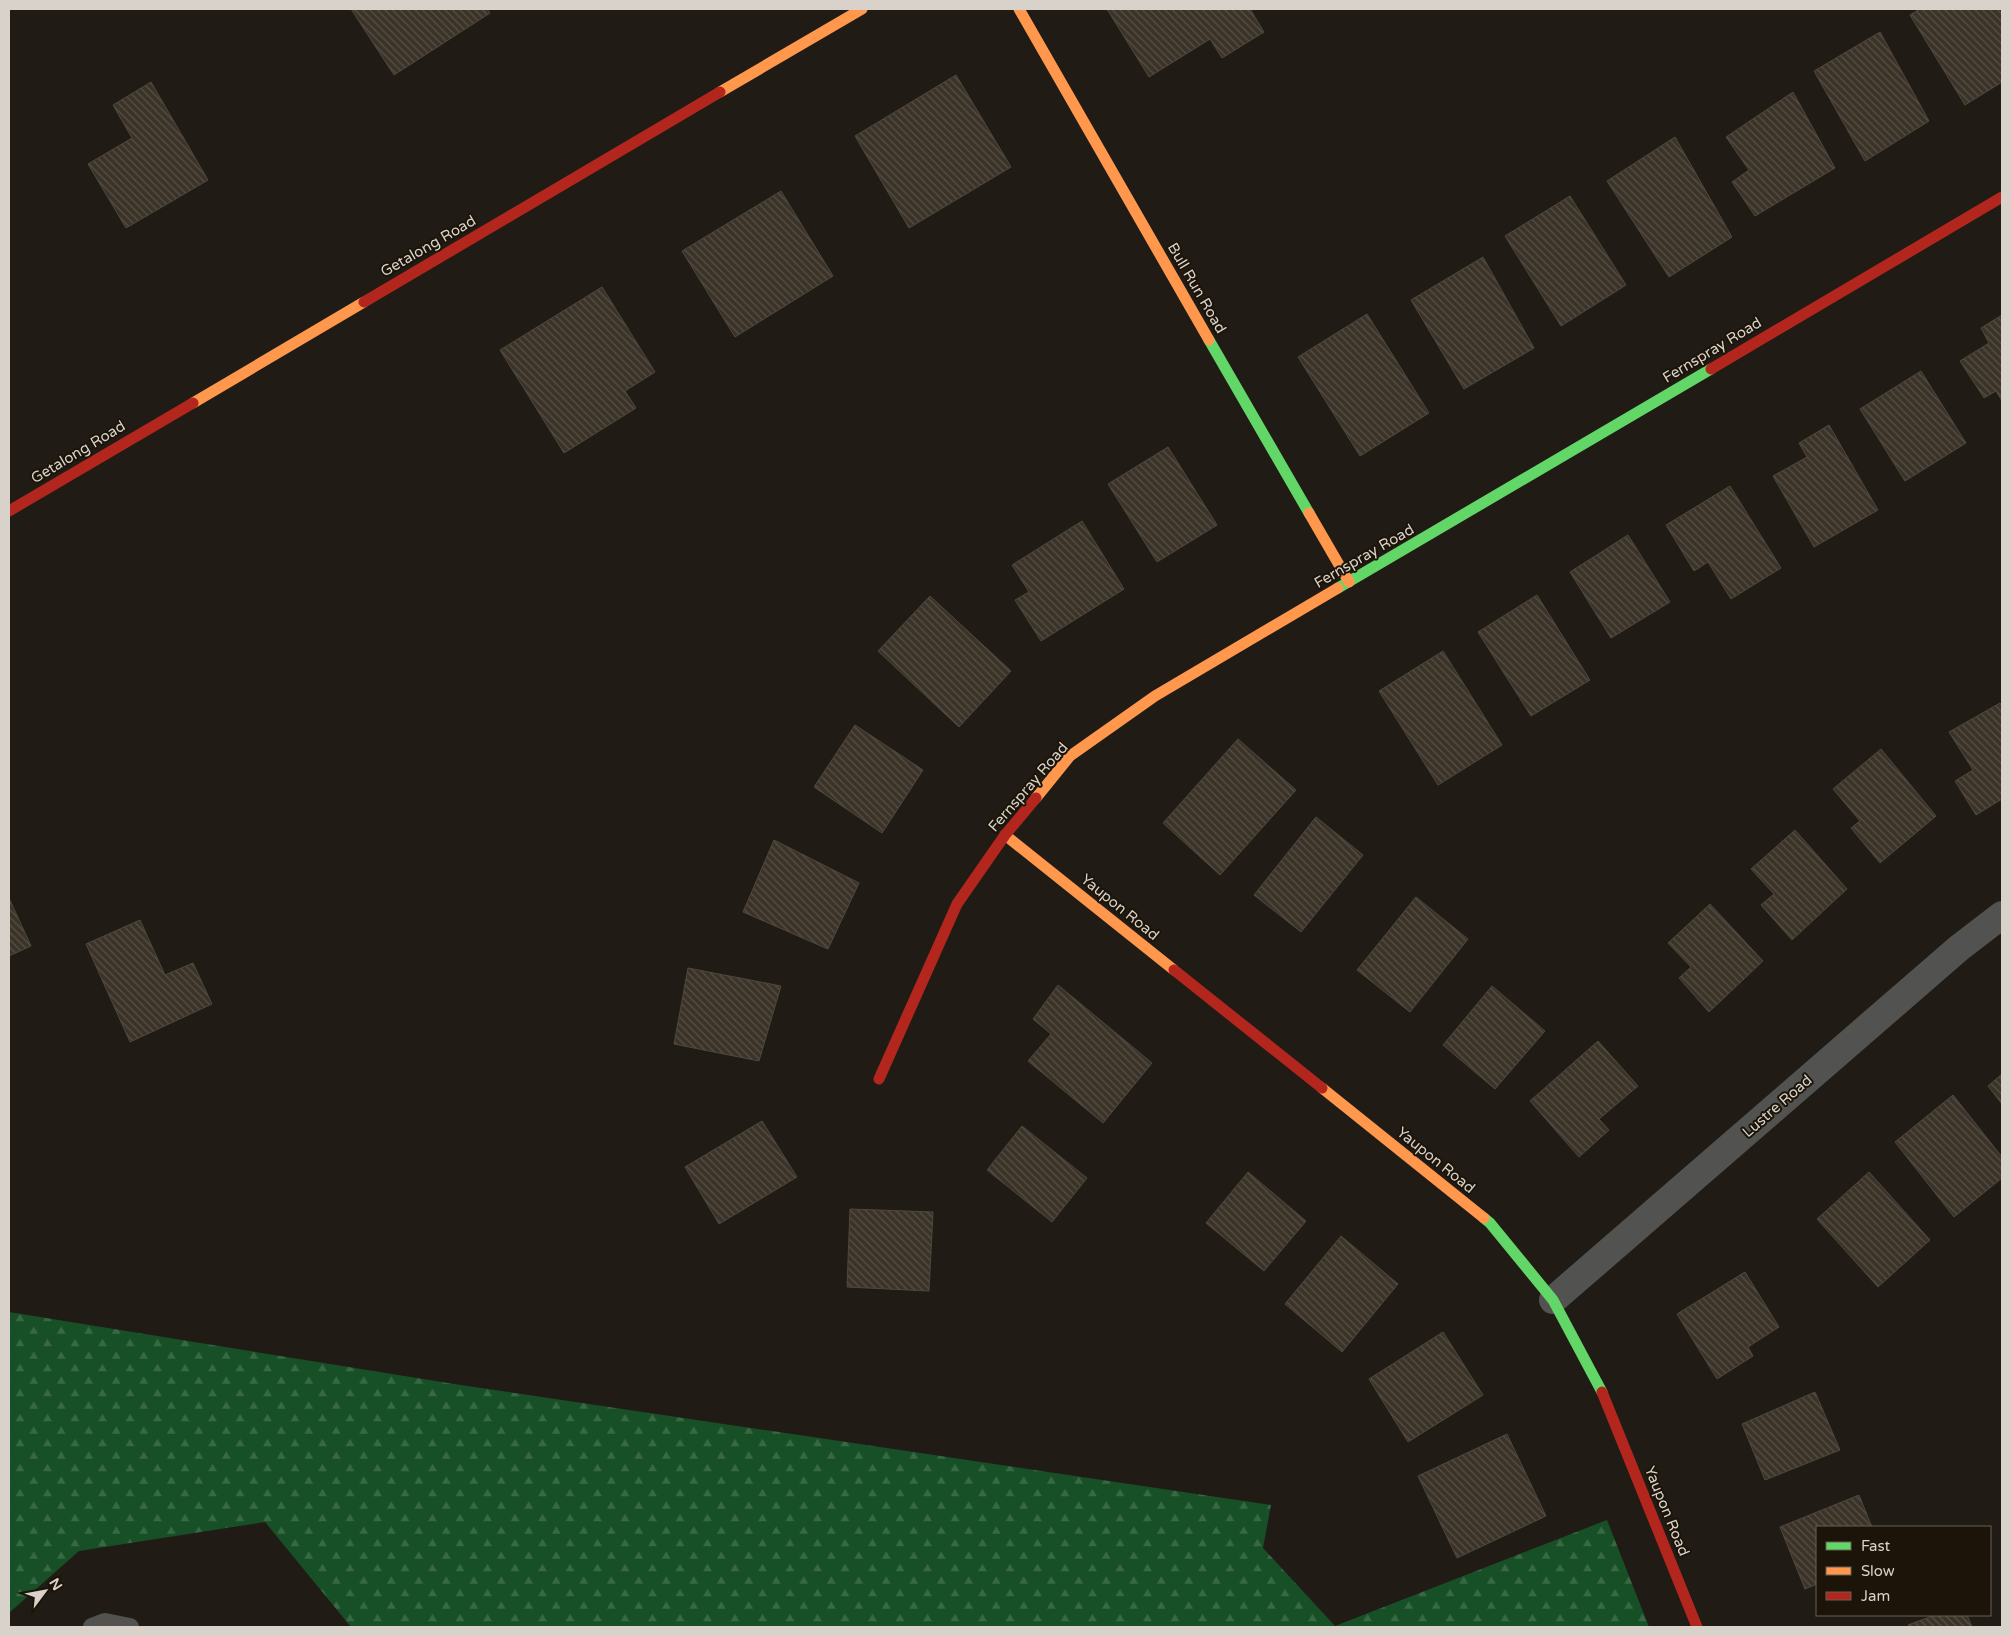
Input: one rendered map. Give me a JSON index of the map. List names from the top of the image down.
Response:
{
  "streets": {
    "street": [
      "Getalong Road",
      "Bull Run Road",
      "Fernspray Road",
      "Yaupon Road",
      "Lustre Road"
    ]
  },
  "crossings": [
    ["Bull Run Road", "Fernspray Road"],
    ["Fernspray Road", "Yaupon Road"],
    ["Yaupon Road", "Lustre Road"]
  ],
  "legend": ["Fast", "Slow", "Jam"],
  "north": "top right"
}
